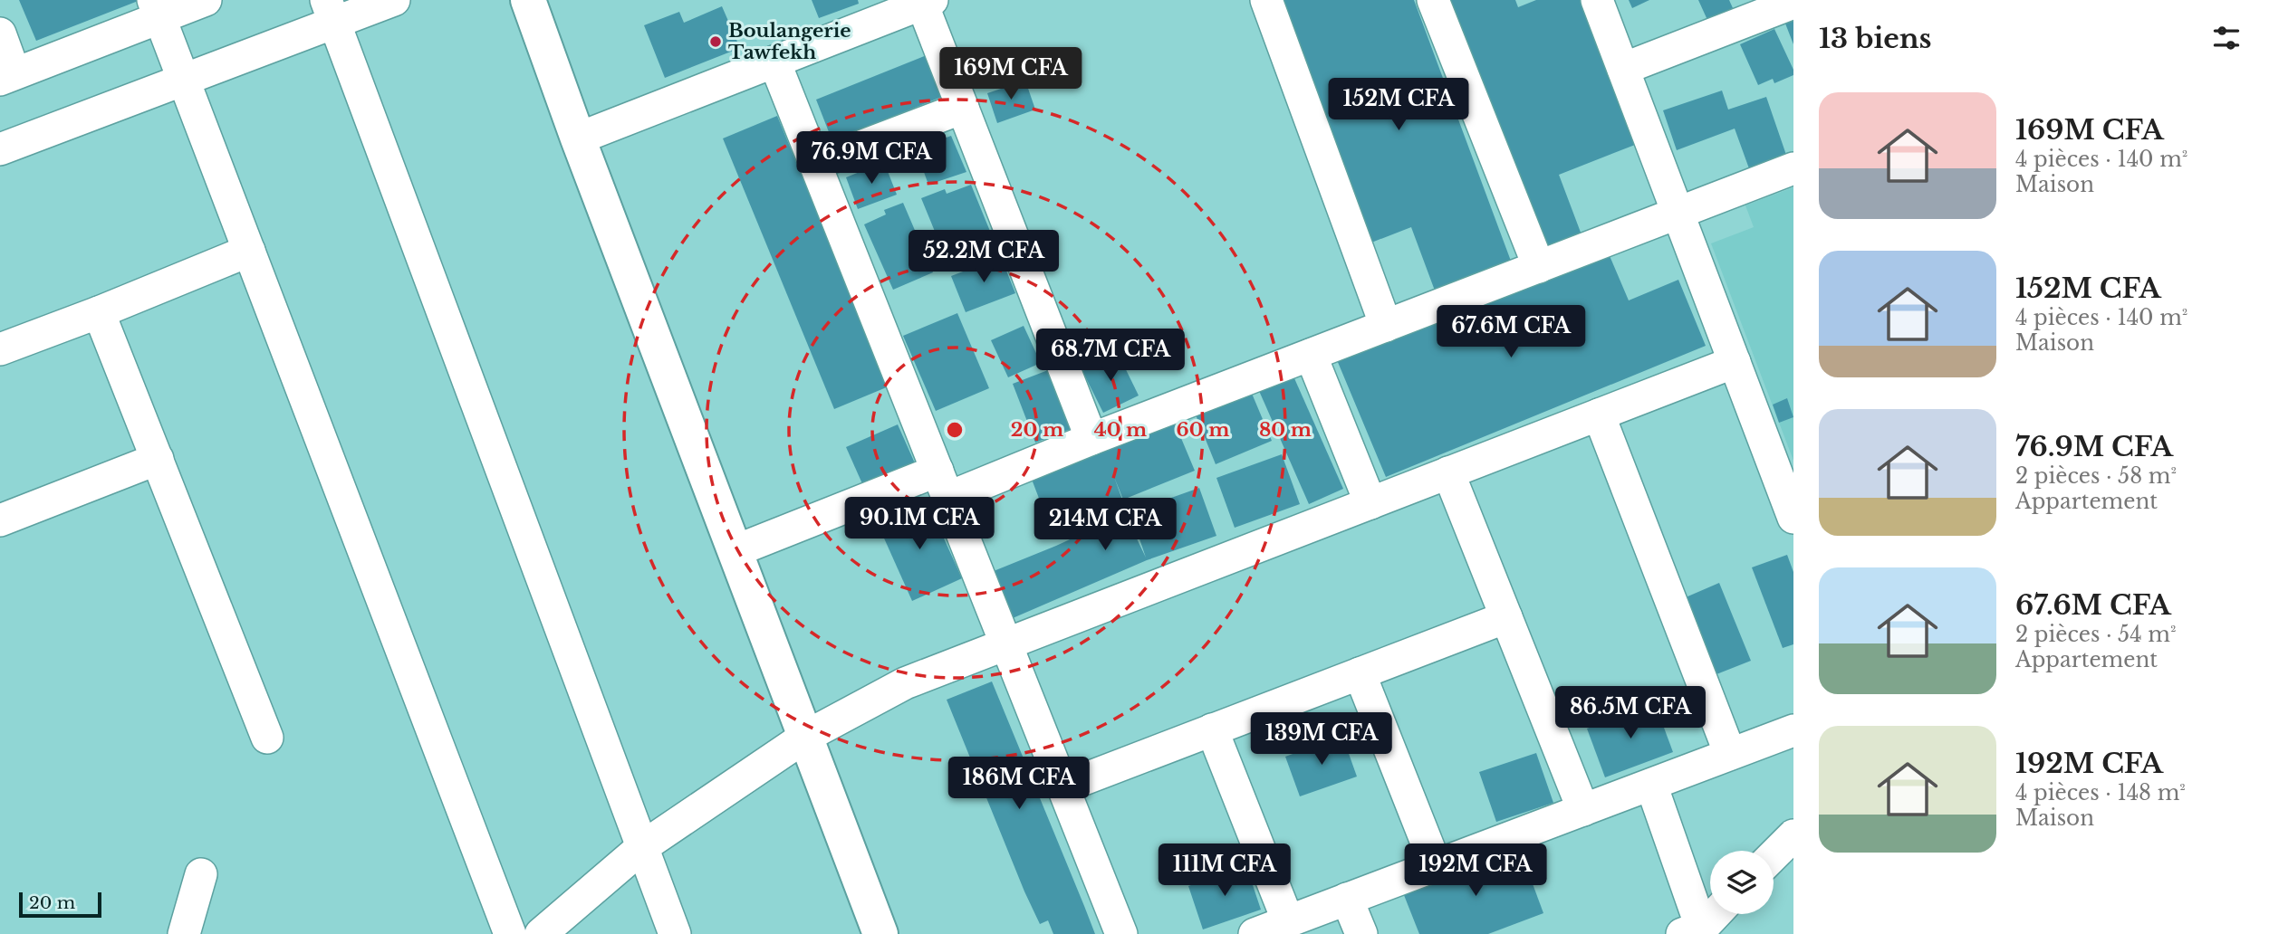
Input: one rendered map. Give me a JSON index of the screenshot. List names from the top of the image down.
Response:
{
  "places": ["Boulangerie Tawfekh"],
  "scale_bar": "20 m",
  "page": {
    "heading": "13 biens",
    "price": [
      "169M CFA",
      "152M CFA",
      "76.9M CFA",
      "52.2M CFA",
      "67.6M CFA",
      "68.7M CFA",
      "90.1M CFA",
      "214M CFA",
      "86.5M CFA",
      "139M CFA",
      "186M CFA",
      "111M CFA",
      "192M CFA"
    ],
    "list": [
      {
        "name": "169M CFA",
        "note": "4 pièces · 140 m² · Maison"
      },
      {
        "name": "152M CFA",
        "note": "4 pièces · 140 m² · Maison"
      },
      {
        "name": "76.9M CFA",
        "note": "2 pièces · 58 m² · Appartement"
      },
      {
        "name": "67.6M CFA",
        "note": "2 pièces · 54 m² · Appartement"
      },
      {
        "name": "192M CFA",
        "note": "4 pièces · 148 m² · Maison"
      }
    ],
    "scale": "20 m"
  },
  "rings": [
    "20 m",
    "40 m",
    "60 m",
    "80 m"
  ]
}
